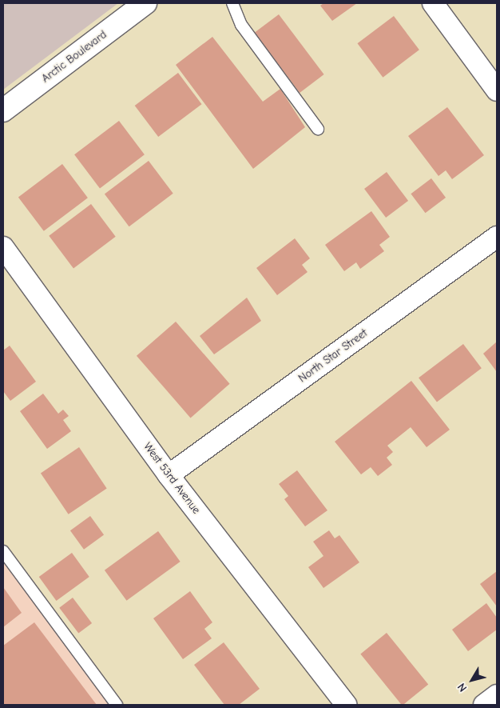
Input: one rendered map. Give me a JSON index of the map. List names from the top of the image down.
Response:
{
  "streets": {
    "main road": ["Arctic Boulevard"],
    "street": ["North Star Street", "West 53rd Avenue"]
  },
  "crossings": [
    ["North Star Street", "West 53rd Avenue"]
  ],
  "north": "bottom left"
}
